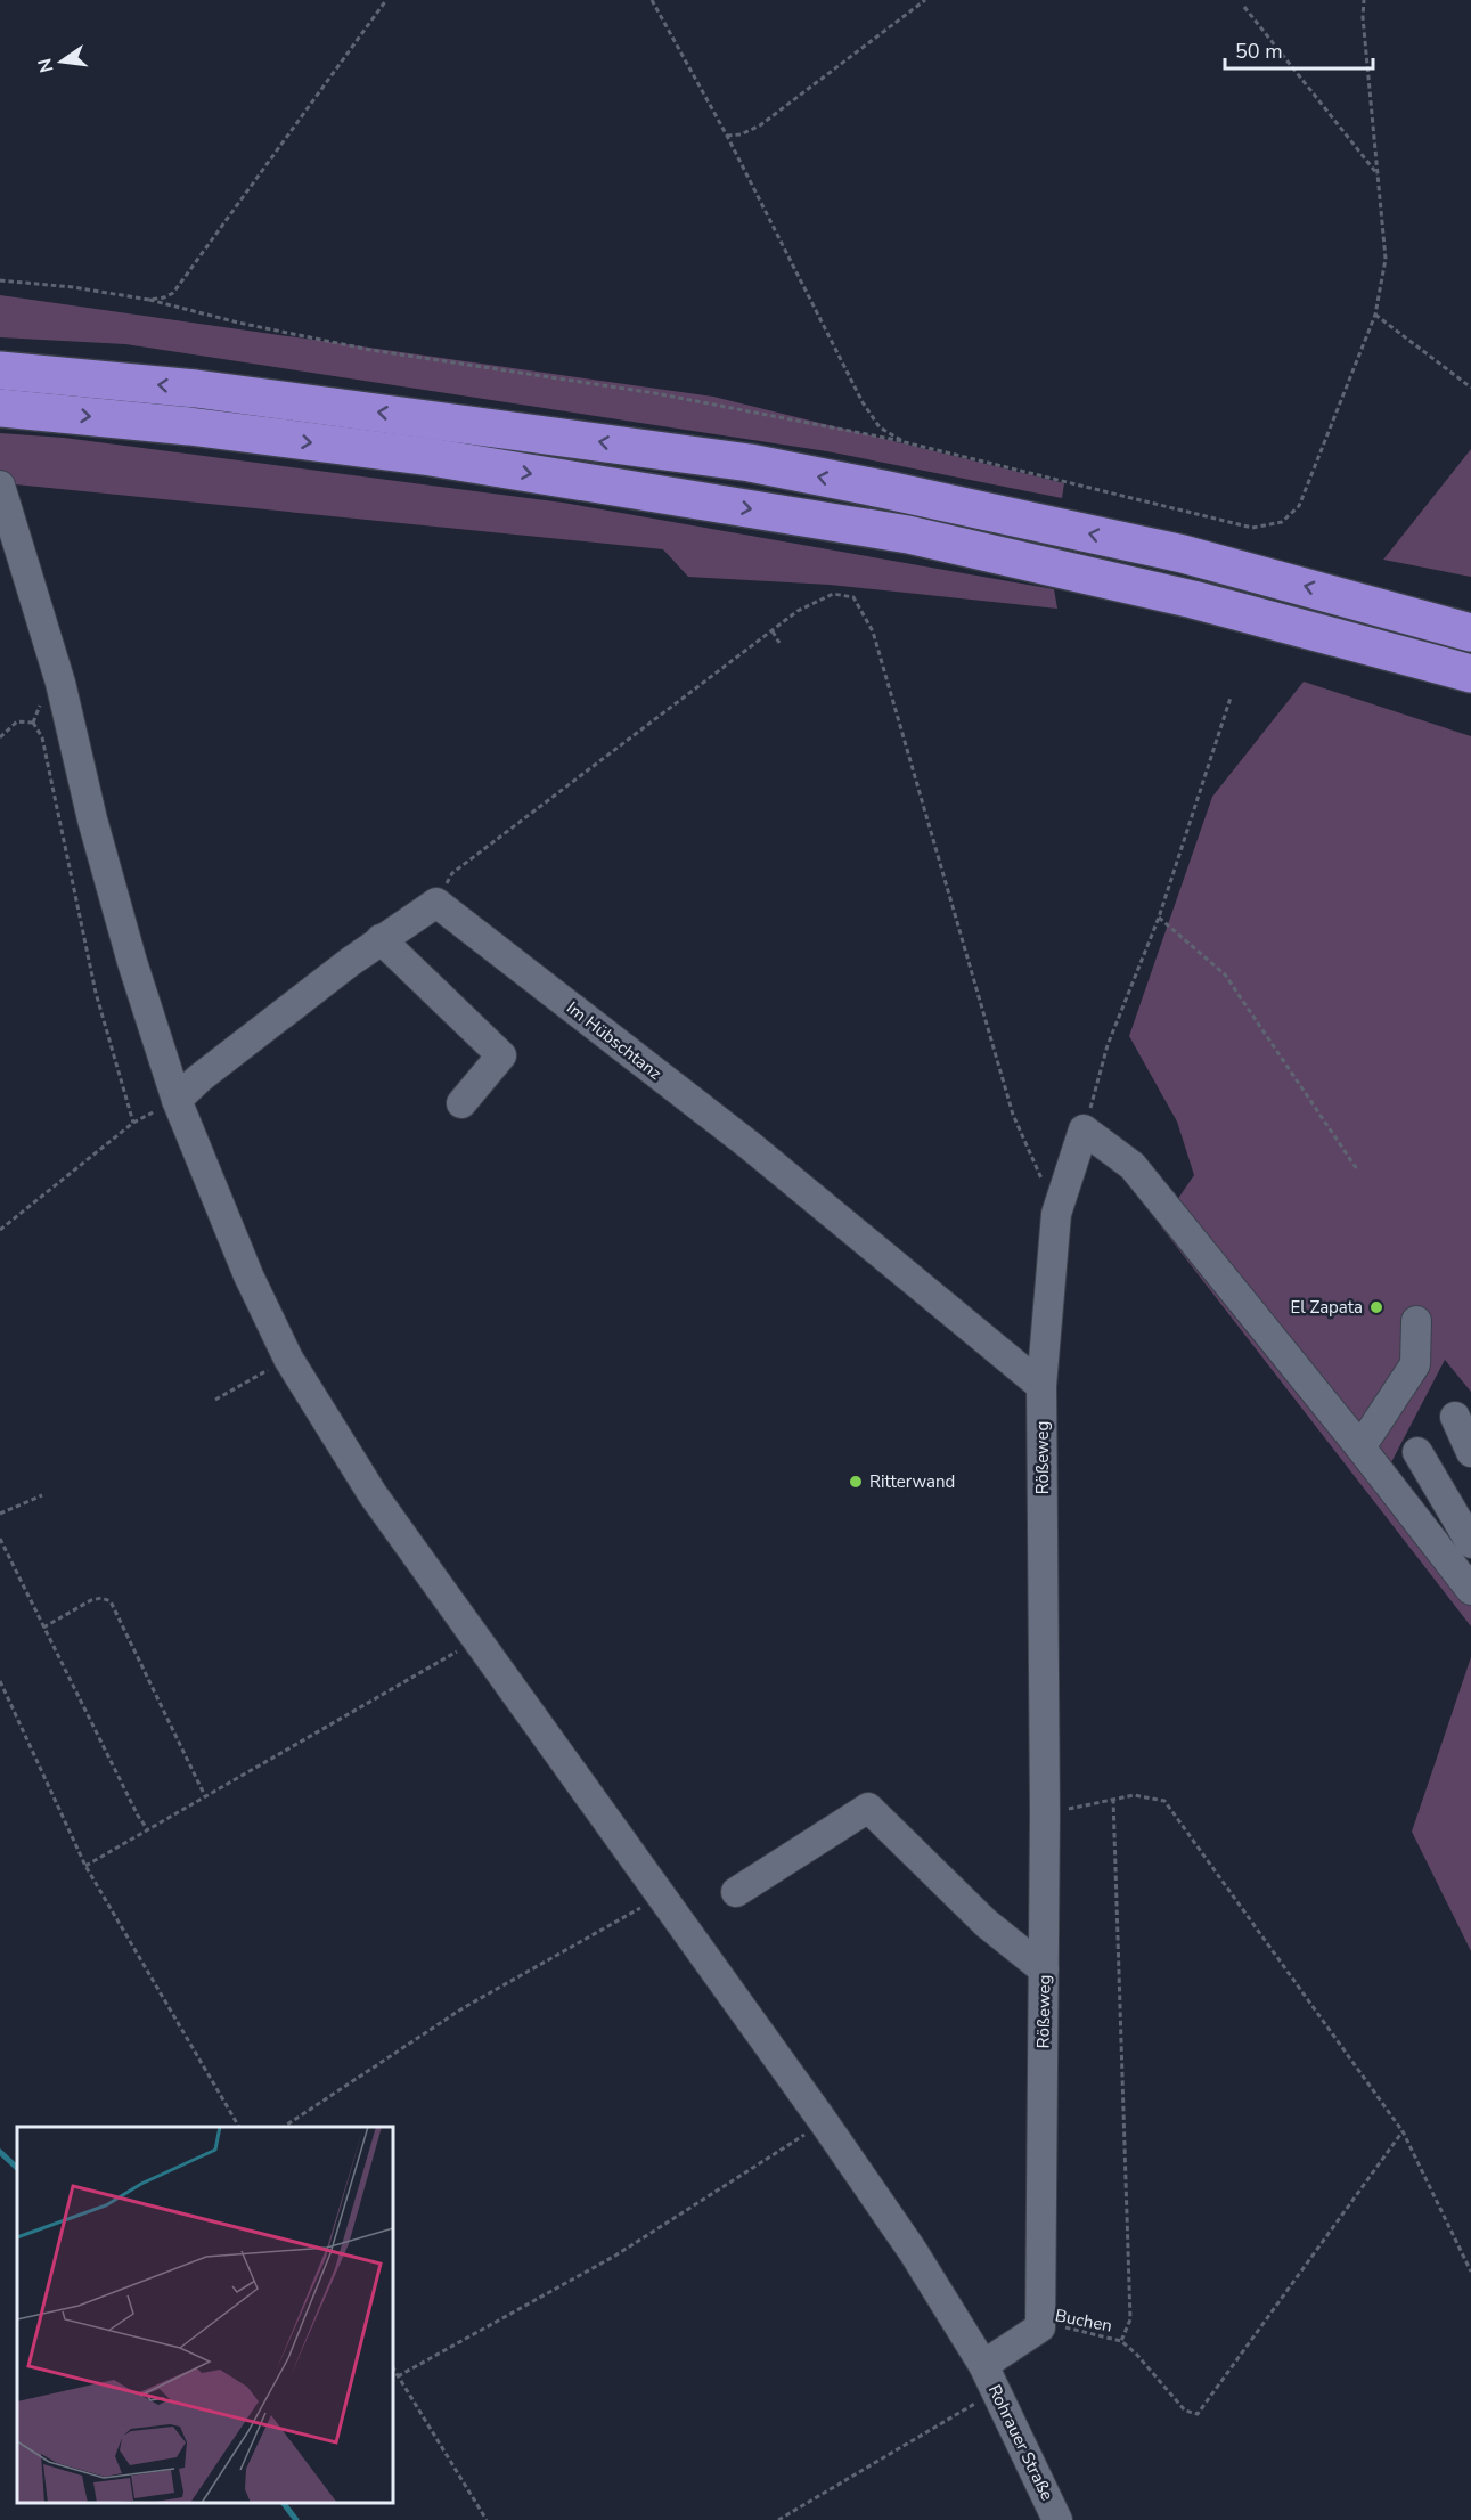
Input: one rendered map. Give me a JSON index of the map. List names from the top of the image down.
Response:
{
  "streets": {
    "street": ["Im Hübschtanz", "Rößeweg", "Rohrauer Straße"],
    "path": ["Buchen"]
  },
  "crossings": [
    ["Im Hübschtanz", "Rößeweg"],
    ["Rößeweg", "Buchen"]
  ],
  "places": ["El Zapata", "Ritterwand"],
  "scale_bar": "50 m",
  "north": "left"
}
